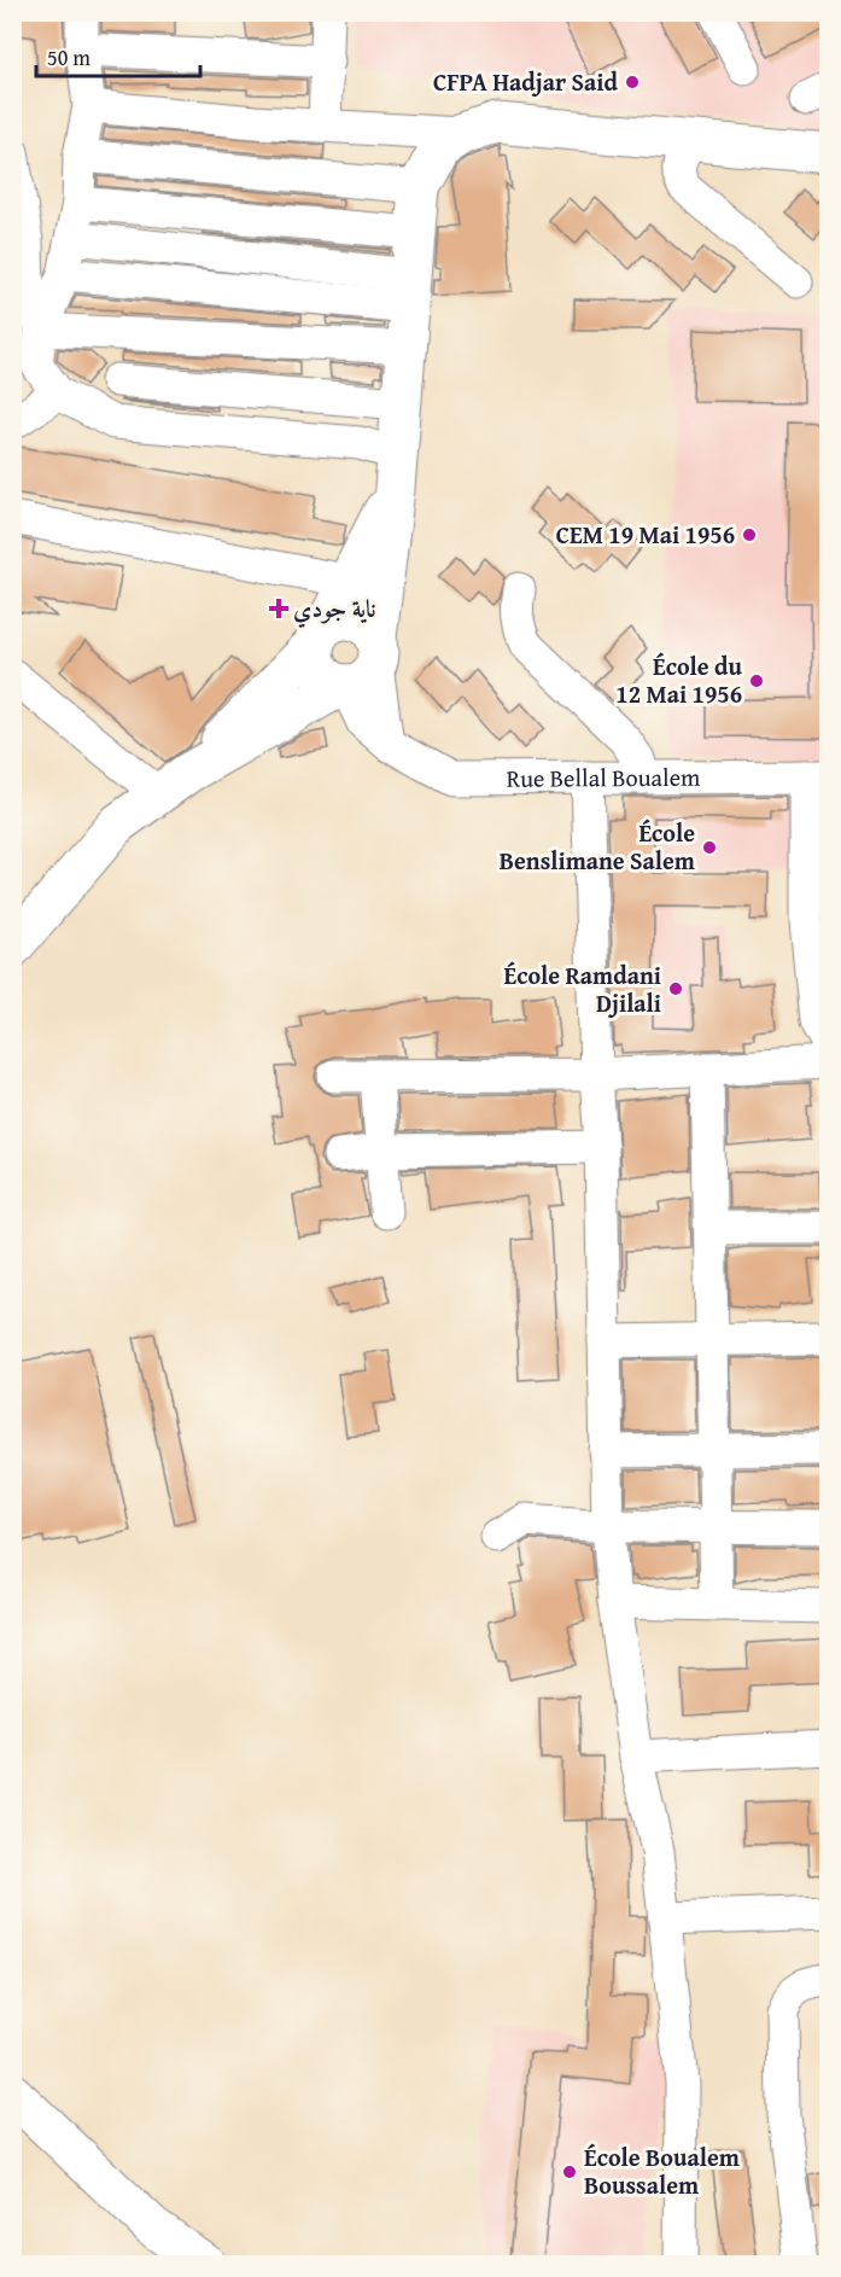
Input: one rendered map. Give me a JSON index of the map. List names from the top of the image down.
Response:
{
  "streets": {
    "street": ["Rue Bellal Boualem"]
  },
  "places": {
    "other": [
      "CFPA Hadjar Said",
      "CEM 19 Mai 1956",
      "École du 12 Mai 1956",
      "École Benslimane Salem",
      "École Ramdani Djilali",
      "École Boualem Boussalem"
    ],
    "health": ["ناية جودي"]
  },
  "scale_bar": "50 m"
}
